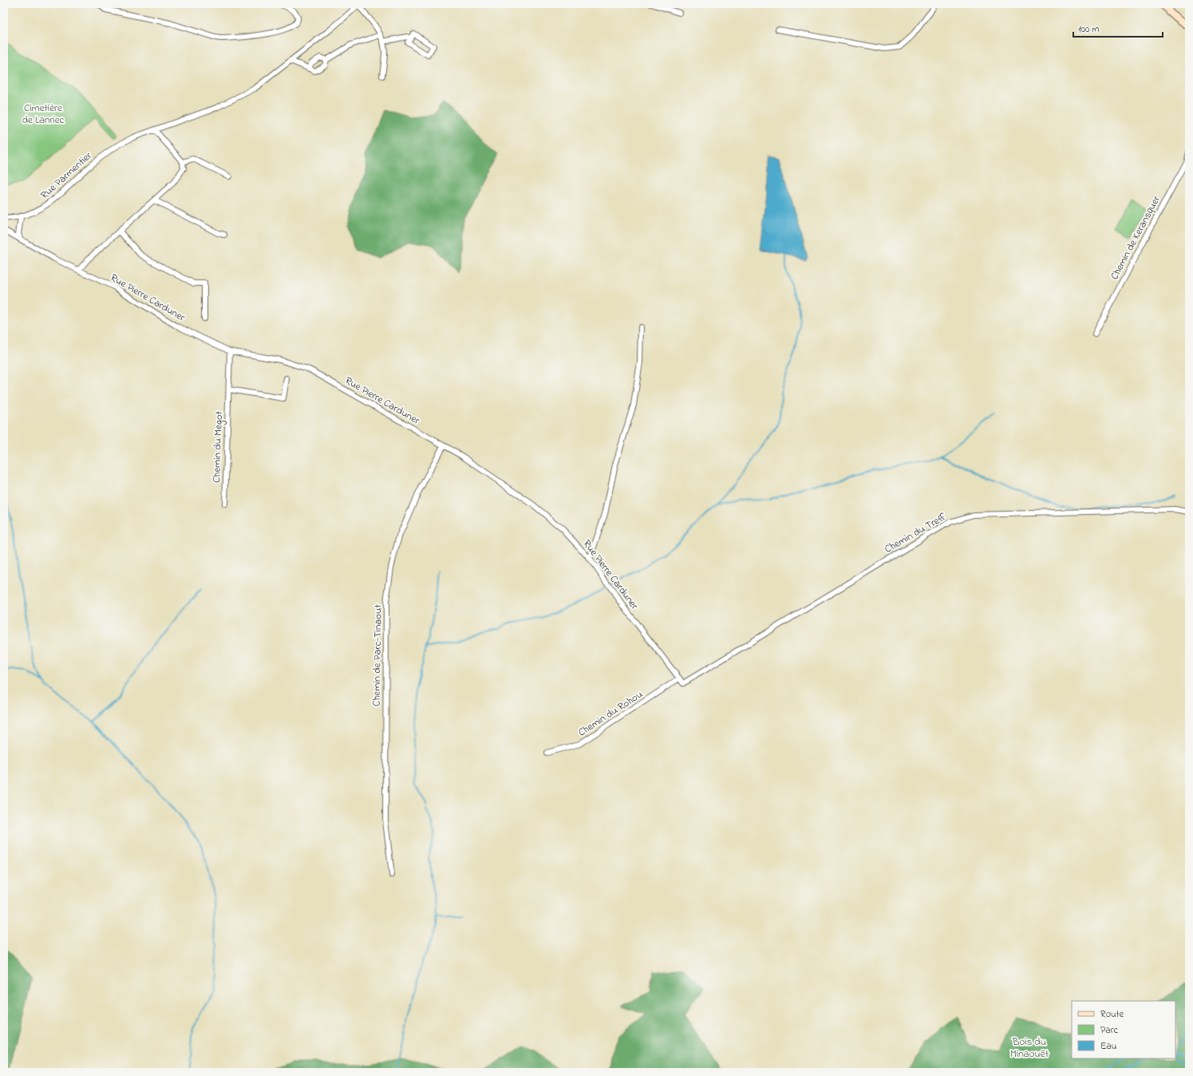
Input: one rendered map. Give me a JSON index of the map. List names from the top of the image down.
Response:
{
  "streets": {
    "street": [
      "Rue Parmentier",
      "Chemin de Keransquer",
      "Rue Pierre Carduner",
      "Chemin du Megot",
      "Chemin du Treff",
      "Chemin de Parc-Tinaout",
      "Chemin du Rohou"
    ]
  },
  "crossings": [
    ["Rue Pierre Carduner", "Chemin du Megot"],
    ["Rue Pierre Carduner", "Chemin du Treff"],
    ["Rue Pierre Carduner", "Chemin de Parc-Tinaout"],
    ["Rue Pierre Carduner", "Chemin du Rohou"]
  ],
  "parks": ["Cimetière de Lanriec", "Bois du Minaouët"],
  "legend": ["Route", "Parc", "Eau"],
  "scale_bar": "100 m"
}
